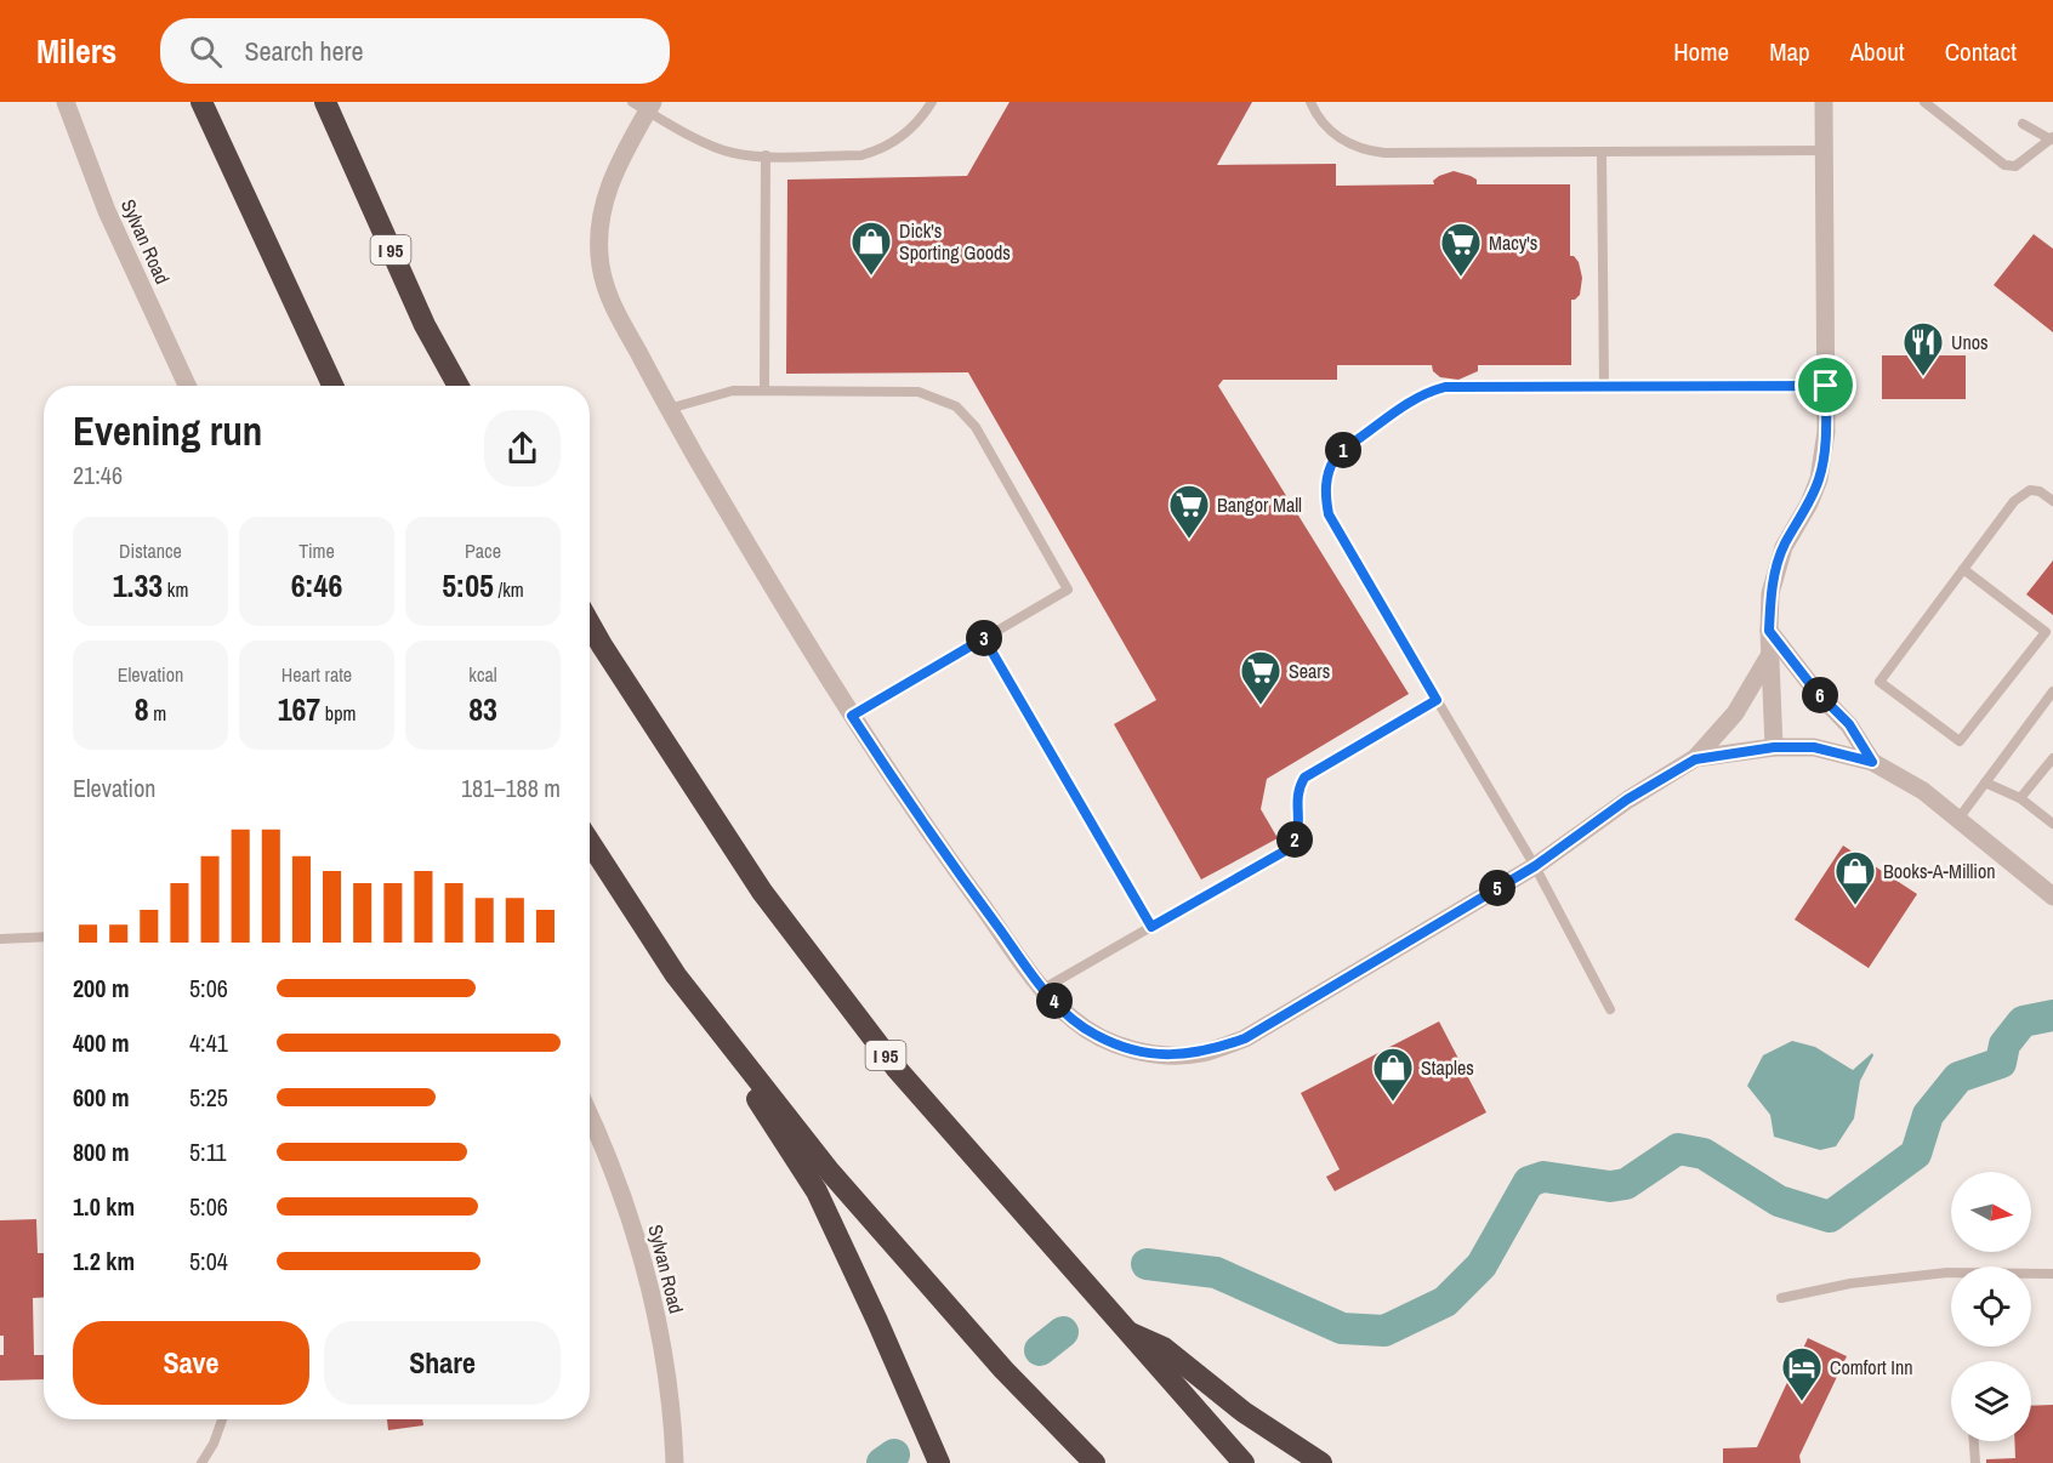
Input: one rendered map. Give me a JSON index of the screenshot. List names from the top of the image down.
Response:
{
  "streets": {
    "highway": ["I 95"],
    "street": ["Sylvan Road"]
  },
  "places": {
    "shop": ["Dick's Sporting Goods", "Books-A-Million", "Staples"],
    "supermarket": ["Macy's", "Bangor Mall", "Sears"],
    "restaurant": ["Unos"],
    "hotel": ["Comfort Inn"]
  },
  "north": "right",
  "page": {
    "header": "Milers",
    "search": "Search here",
    "nav": [
      "Home",
      "Map",
      "About",
      "Contact"
    ],
    "heading": ["Evening run", "21:46"],
    "pins": [
      "1",
      "3",
      "6",
      "2",
      "5",
      "4"
    ],
    "stats": [
      ["Distance", "1.33 km"],
      ["Time", "6:46"],
      ["Pace", "5:05 /km"],
      ["Elevation", "8 m"],
      ["Heart rate", "167 bpm"],
      ["kcal", "83"]
    ],
    "chart": ["Elevation", "181–188 m"],
    "list": [
      {
        "name": "200 m",
        "note": "5:06"
      },
      {
        "name": "400 m",
        "note": "4:41"
      },
      {
        "name": "600 m",
        "note": "5:25"
      },
      {
        "name": "800 m",
        "note": "5:11"
      },
      {
        "name": "1.0 km",
        "note": "5:06"
      },
      {
        "name": "1.2 km",
        "note": "5:04"
      }
    ],
    "buttons": ["Save", "Share"]
  }
}
